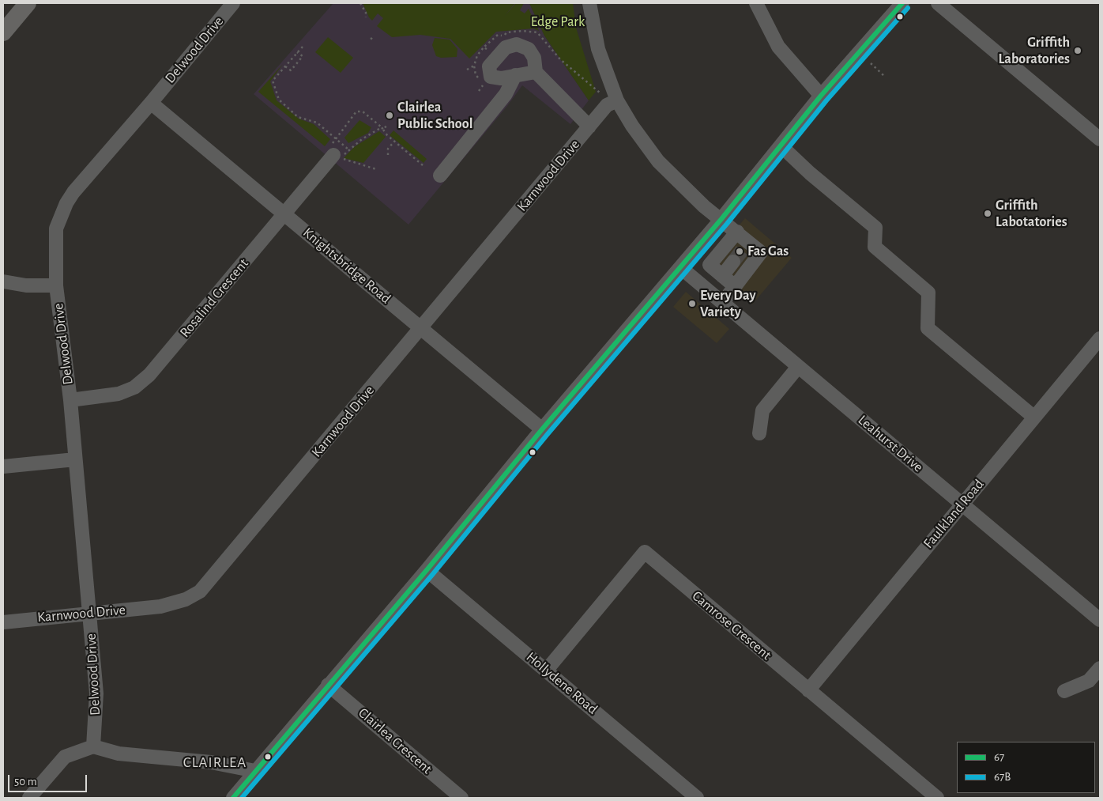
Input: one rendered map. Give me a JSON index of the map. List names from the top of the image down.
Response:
{
  "streets": {
    "street": [
      "Delwood Drive",
      "Karnwood Drive",
      "Knightsbridge Road",
      "Rosalind Crescent",
      "Leahurst Drive",
      "Faulkland Road",
      "Camrose Crescent",
      "Hollydene Road",
      "Clairlea Crescent"
    ]
  },
  "crossings": [
    ["Delwood Drive", "Karnwood Drive"],
    ["Delwood Drive", "Knightsbridge Road"],
    ["Delwood Drive", "Rosalind Crescent"],
    ["Karnwood Drive", "Knightsbridge Road"],
    ["Knightsbridge Road", "Rosalind Crescent"],
    ["Leahurst Drive", "Faulkland Road"],
    ["Faulkland Road", "Camrose Crescent"],
    ["Camrose Crescent", "Hollydene Road"]
  ],
  "districts": ["CLAIRLEA"],
  "parks": ["Edge Park"],
  "places": [
    "Griffith Laboratories",
    "Clairlea Public School",
    "Griffith Labotatories",
    "Fas Gas",
    "Every Day Variety"
  ],
  "lines": ["transit line 67", "transit line 67B"],
  "legend": ["67", "67B"],
  "scale_bar": "50 m"
}
